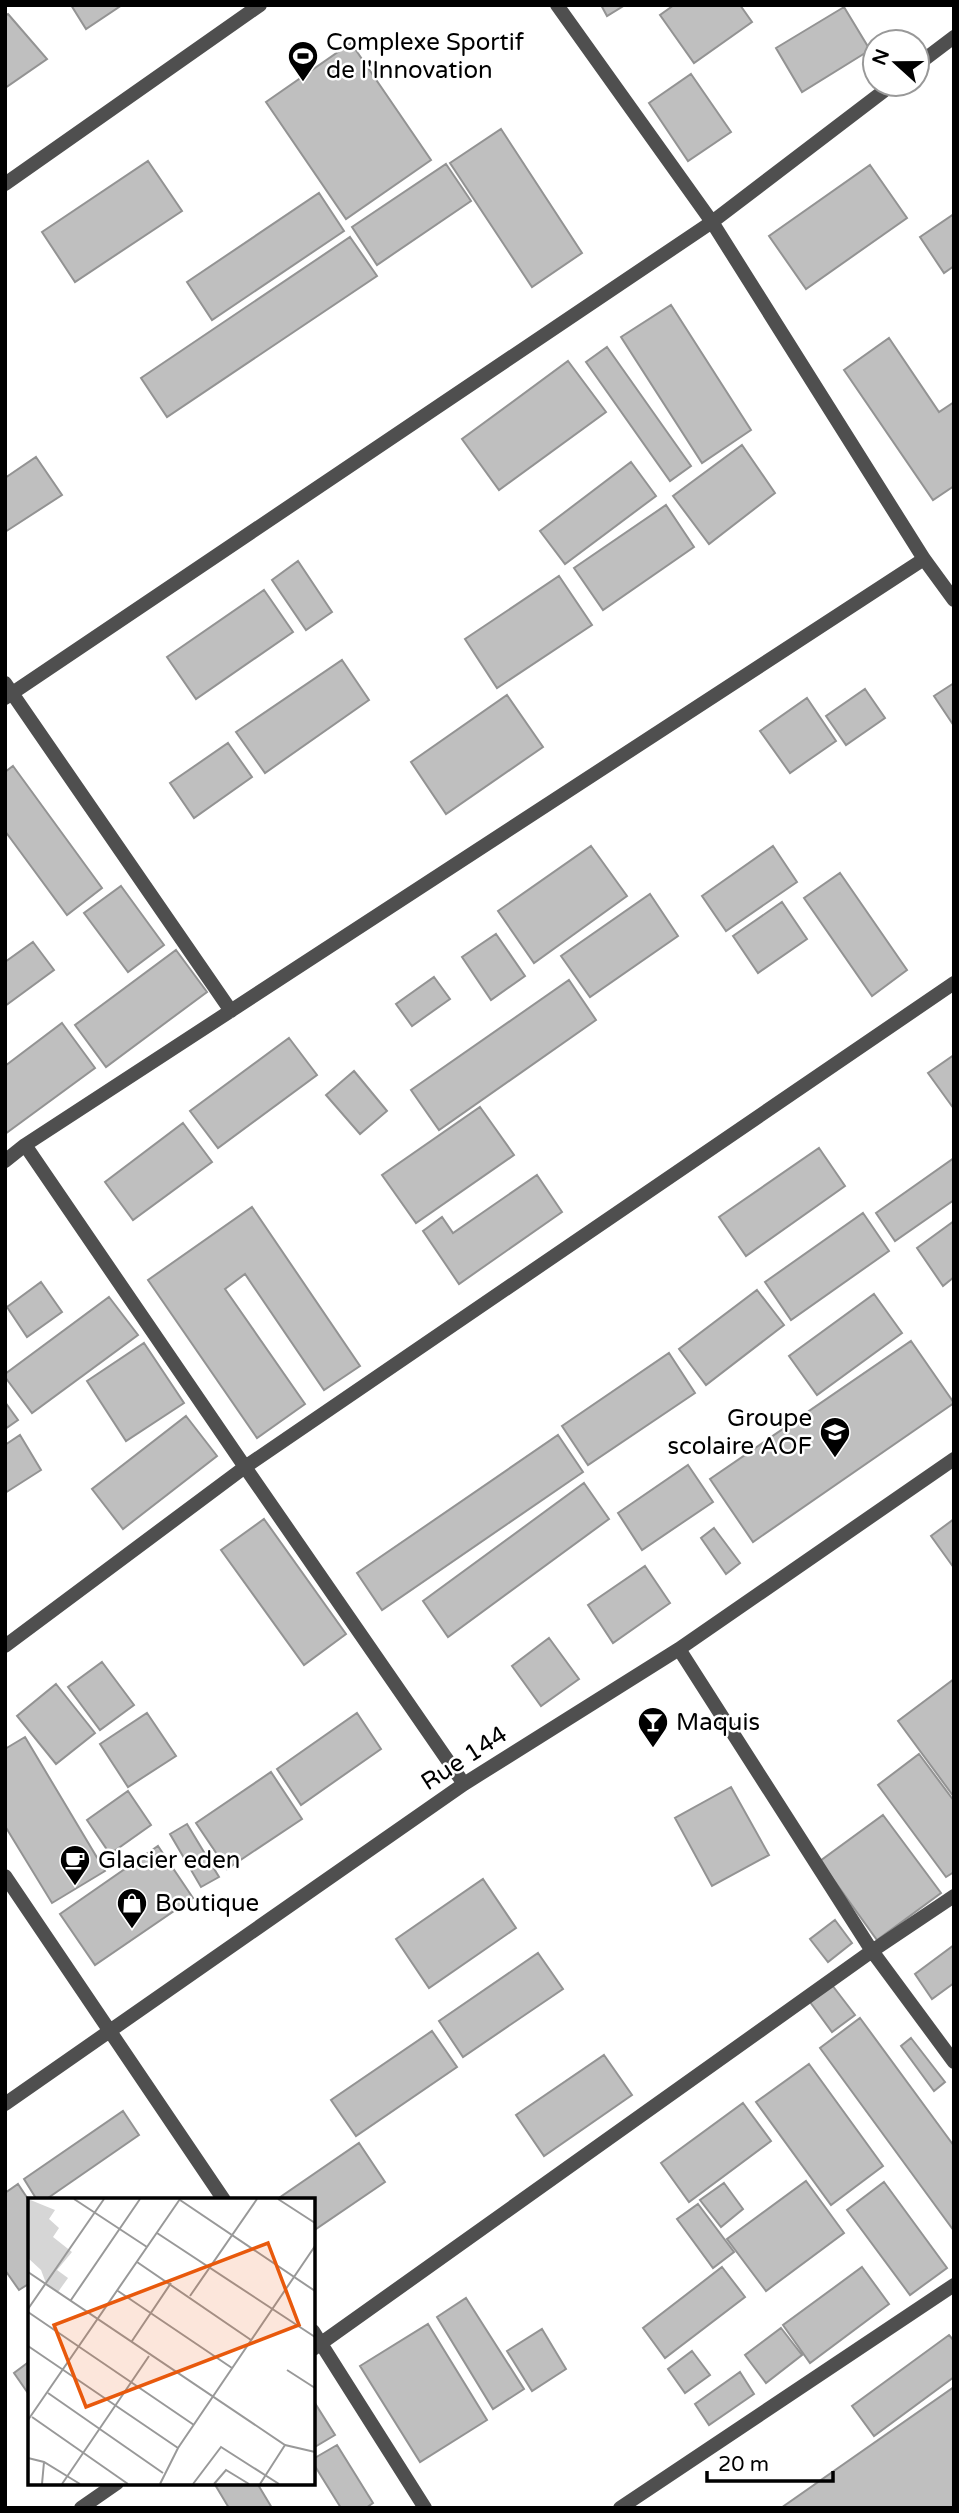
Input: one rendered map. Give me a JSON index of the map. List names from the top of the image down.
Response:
{
  "streets": {
    "street": ["Rue 144"]
  },
  "places": {
    "sports": ["Complexe Sportif de l'Innovation"],
    "school or university": ["Groupe scolaire AOF"],
    "bar": ["Maquis"],
    "cafe": ["Glacier eden"],
    "shop": ["Boutique"]
  },
  "scale_bar": "20 m",
  "north": "left"
}
